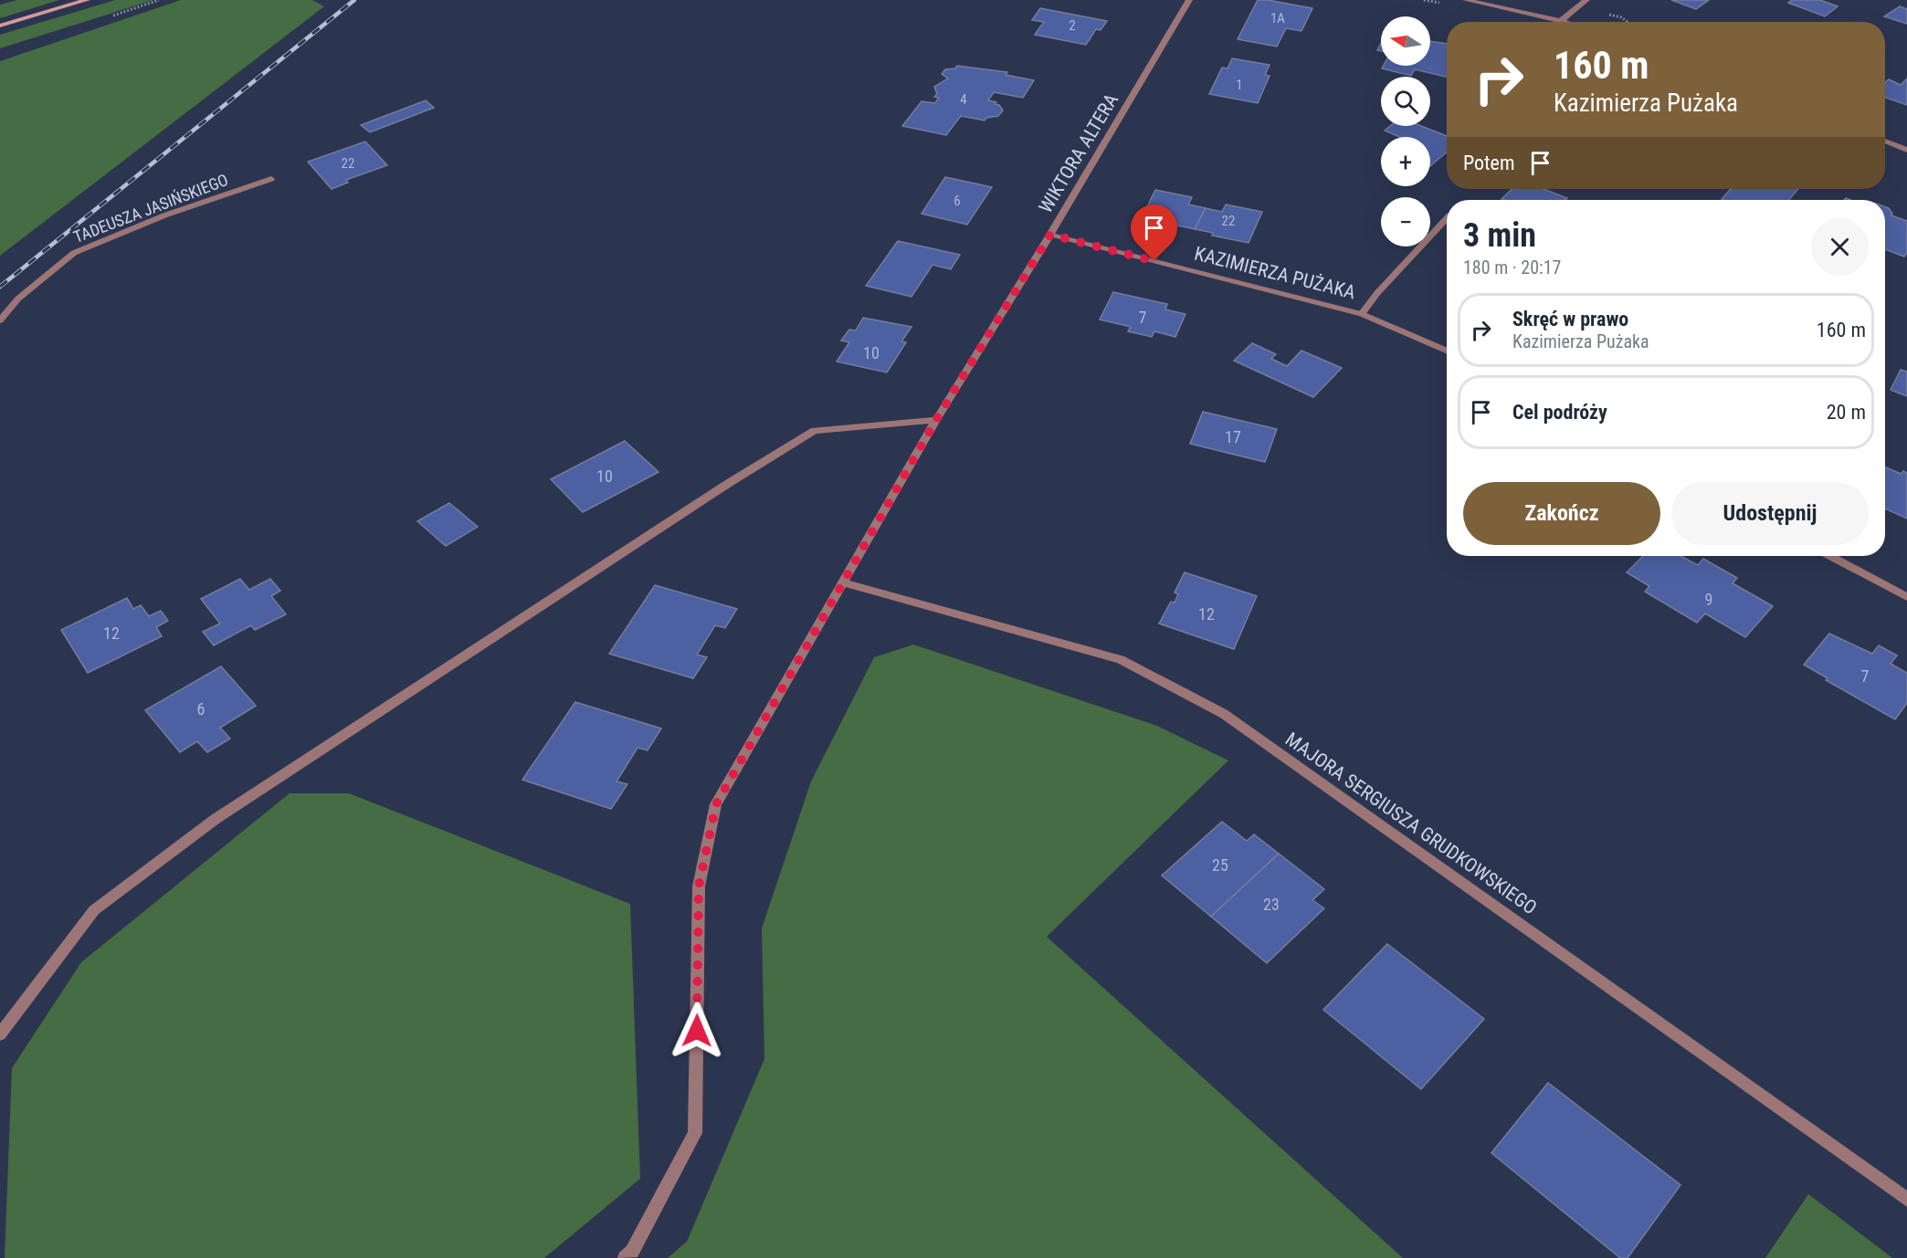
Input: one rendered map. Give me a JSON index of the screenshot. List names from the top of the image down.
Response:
{
  "streets": {
    "street": [
      "WIKTORA ALTERA",
      "TADEUSZA JASIŃSKIEGO",
      "KAZIMIERZA PUŻAKA",
      "MAJORA SERGIUSZA GRUDKOWSKIEGO"
    ]
  },
  "crossings": [
    ["WIKTORA ALTERA", "KAZIMIERZA PUŻAKA"],
    ["WIKTORA ALTERA", "MAJORA SERGIUSZA GRUDKOWSKIEGO"]
  ],
  "house_numbers": [
    "1A",
    "2",
    "1",
    "4",
    "22",
    "6",
    "22",
    "7",
    "10",
    "17",
    "10",
    "9",
    "12",
    "12",
    "7",
    "6",
    "25",
    "23"
  ],
  "north": "left",
  "page": {
    "map_buttons": ["+", "−"],
    "turn": ["160 m", "Kazimierza Pużaka"],
    "then": "Potem",
    "heading": ["3 min", "180 m · 20:17"],
    "list": [
      {
        "name": "Skręć w prawo",
        "note": "Kazimierza Pużaka",
        "value": "160 m"
      },
      {
        "name": "Cel podróży",
        "value": "20 m"
      }
    ],
    "buttons": ["Zakończ", "Udostępnij"]
  }
}
